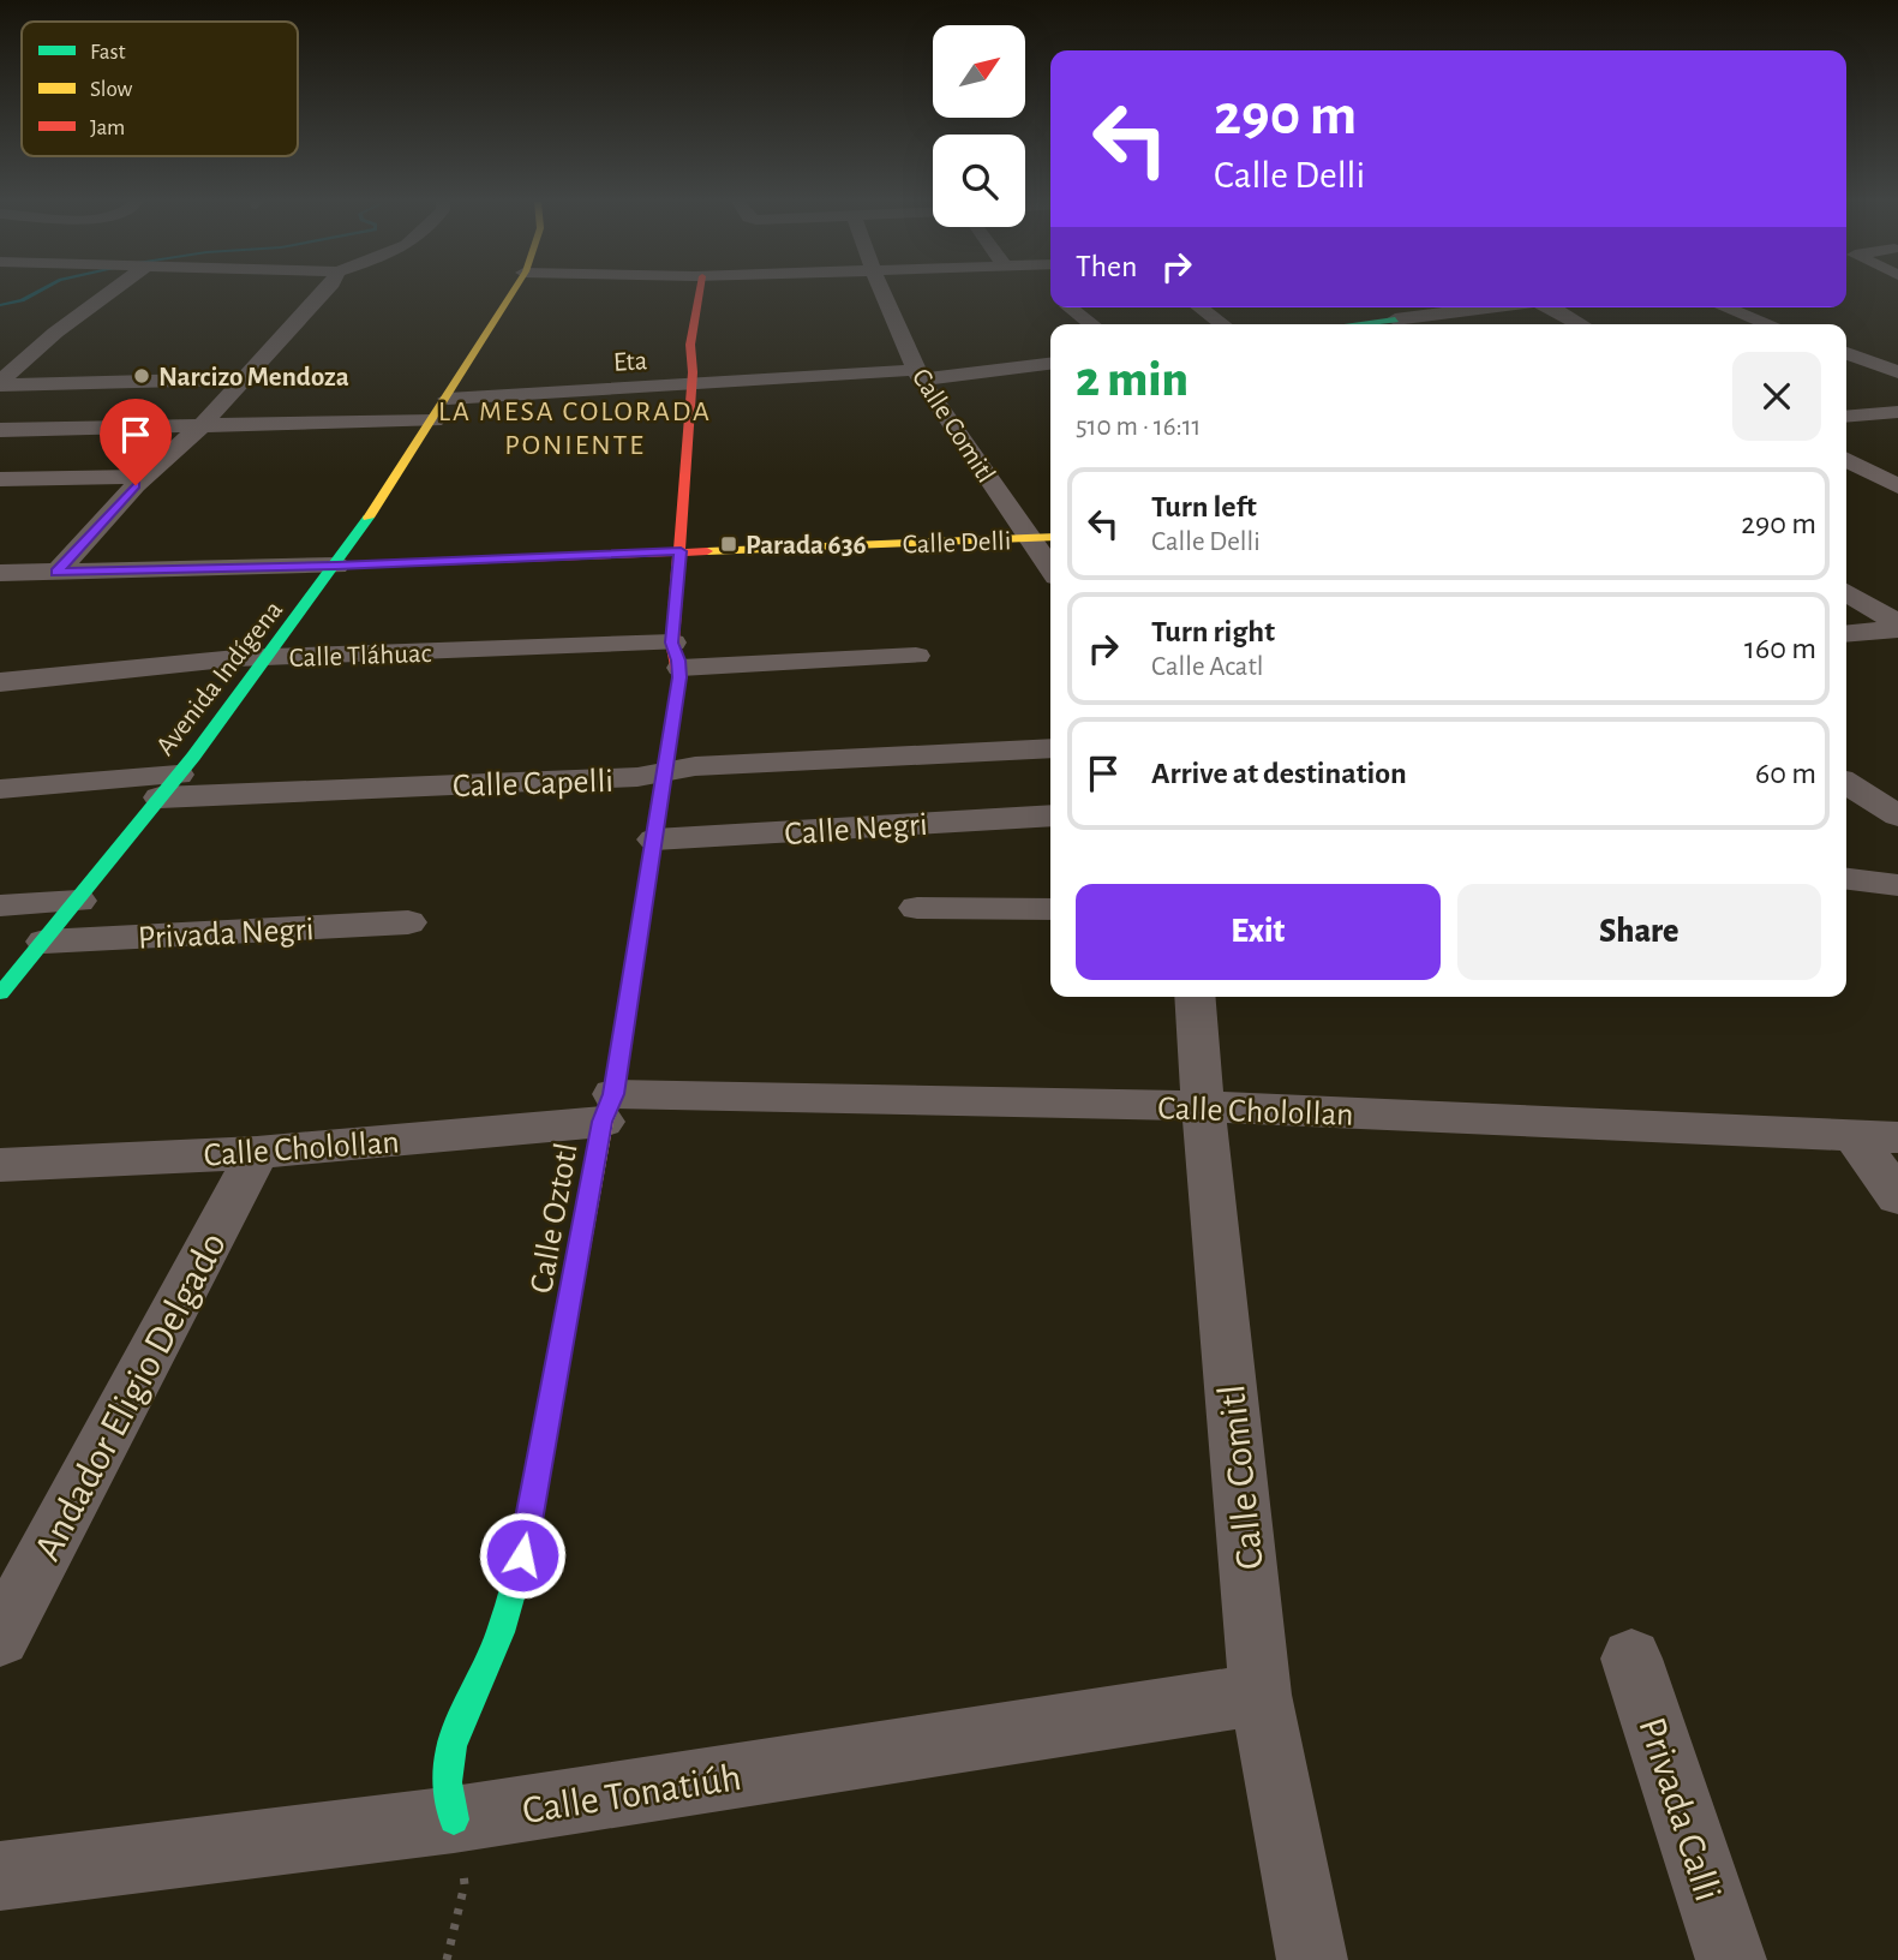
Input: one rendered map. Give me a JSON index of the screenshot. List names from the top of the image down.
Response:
{
  "streets": {
    "street": [
      "Eta",
      "Calle Comitl",
      "Calle Delli",
      "Calle Tláhuac",
      "Avenida Indígena",
      "Calle Capelli",
      "Calle Negri",
      "Privada Negri",
      "Calle Cholollan",
      "Calle Oztotl",
      "Andador Eligio Delgado",
      "Calle Tonatiúh",
      "Privada Calli"
    ]
  },
  "crossings": [
    ["Eta", "Calle Comitl"],
    ["Eta", "Avenida Indígena"],
    ["Eta", "Calle Oztotl"],
    ["Calle Comitl", "Calle Delli"],
    ["Calle Comitl", "Calle Cholollan"],
    ["Calle Comitl", "Calle Tonatiúh"],
    ["Calle Delli", "Avenida Indígena"],
    ["Calle Delli", "Calle Oztotl"],
    ["Calle Tláhuac", "Avenida Indígena"],
    ["Calle Tláhuac", "Calle Oztotl"],
    ["Avenida Indígena", "Calle Capelli"],
    ["Avenida Indígena", "Privada Negri"],
    ["Calle Capelli", "Calle Oztotl"],
    ["Calle Negri", "Calle Oztotl"],
    ["Calle Cholollan", "Calle Oztotl"],
    ["Calle Cholollan", "Andador Eligio Delgado"],
    ["Calle Oztotl", "Calle Tonatiúh"]
  ],
  "districts": ["LA MESA COLORADA PONIENTE"],
  "places": {
    "other": ["Narcizo Mendoza"],
    "transit": ["Parada 636"]
  },
  "legend": ["Fast", "Slow", "Jam"],
  "north": "top right",
  "page": {
    "turn": ["290 m", "Calle Delli"],
    "then": "Then",
    "heading": ["2 min", "510 m · 16:11"],
    "list": [
      {
        "name": "Turn left",
        "note": "Calle Delli",
        "value": "290 m"
      },
      {
        "name": "Turn right",
        "note": "Calle Acatl",
        "value": "160 m"
      },
      {
        "name": "Arrive at destination",
        "value": "60 m"
      }
    ],
    "buttons": ["Exit", "Share"]
  }
}
